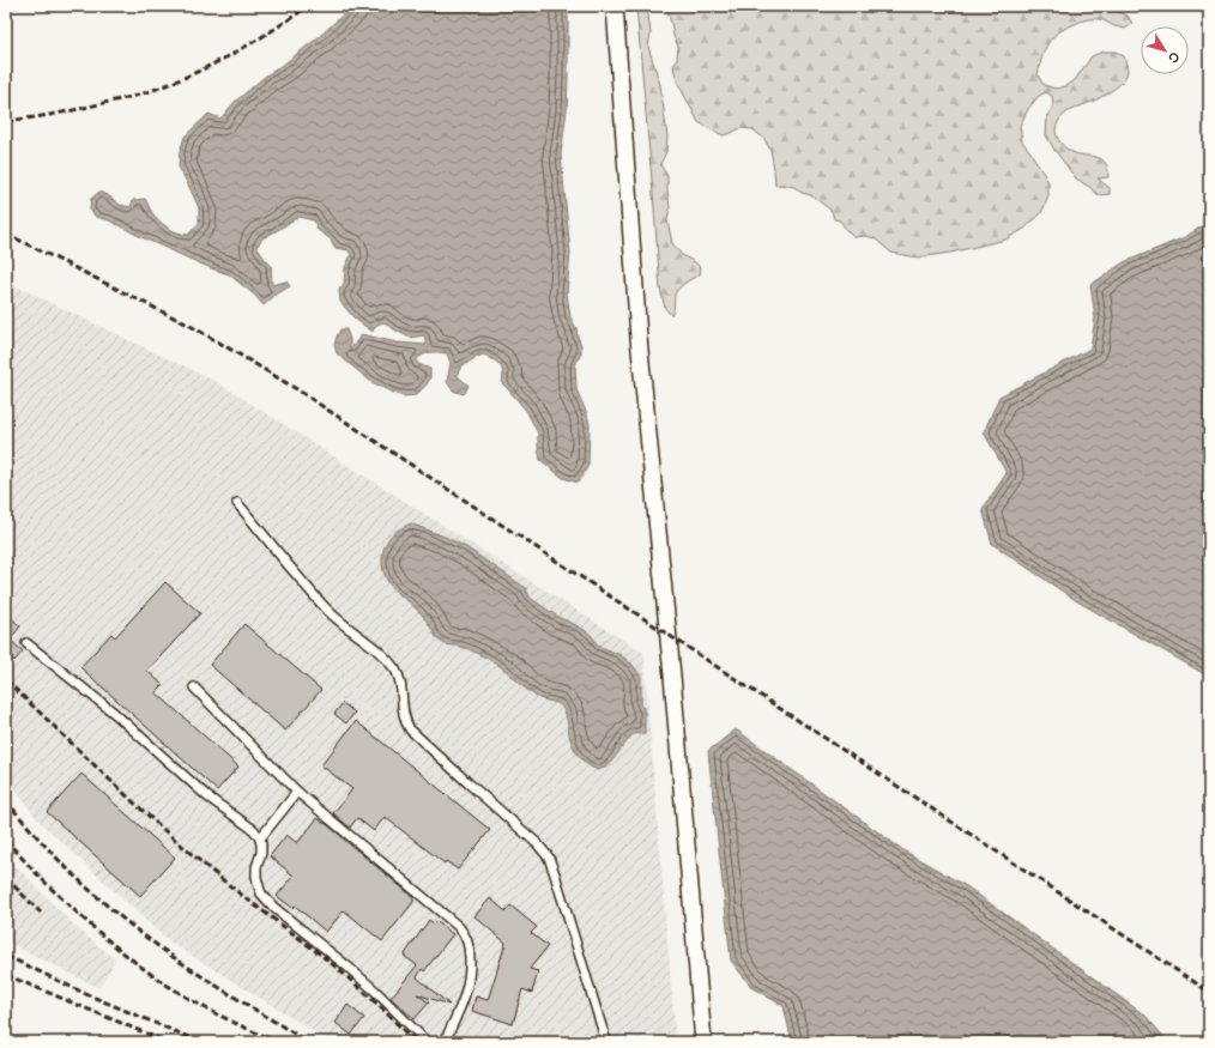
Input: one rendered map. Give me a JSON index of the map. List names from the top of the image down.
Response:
{
  "north": "bottom right"
}
